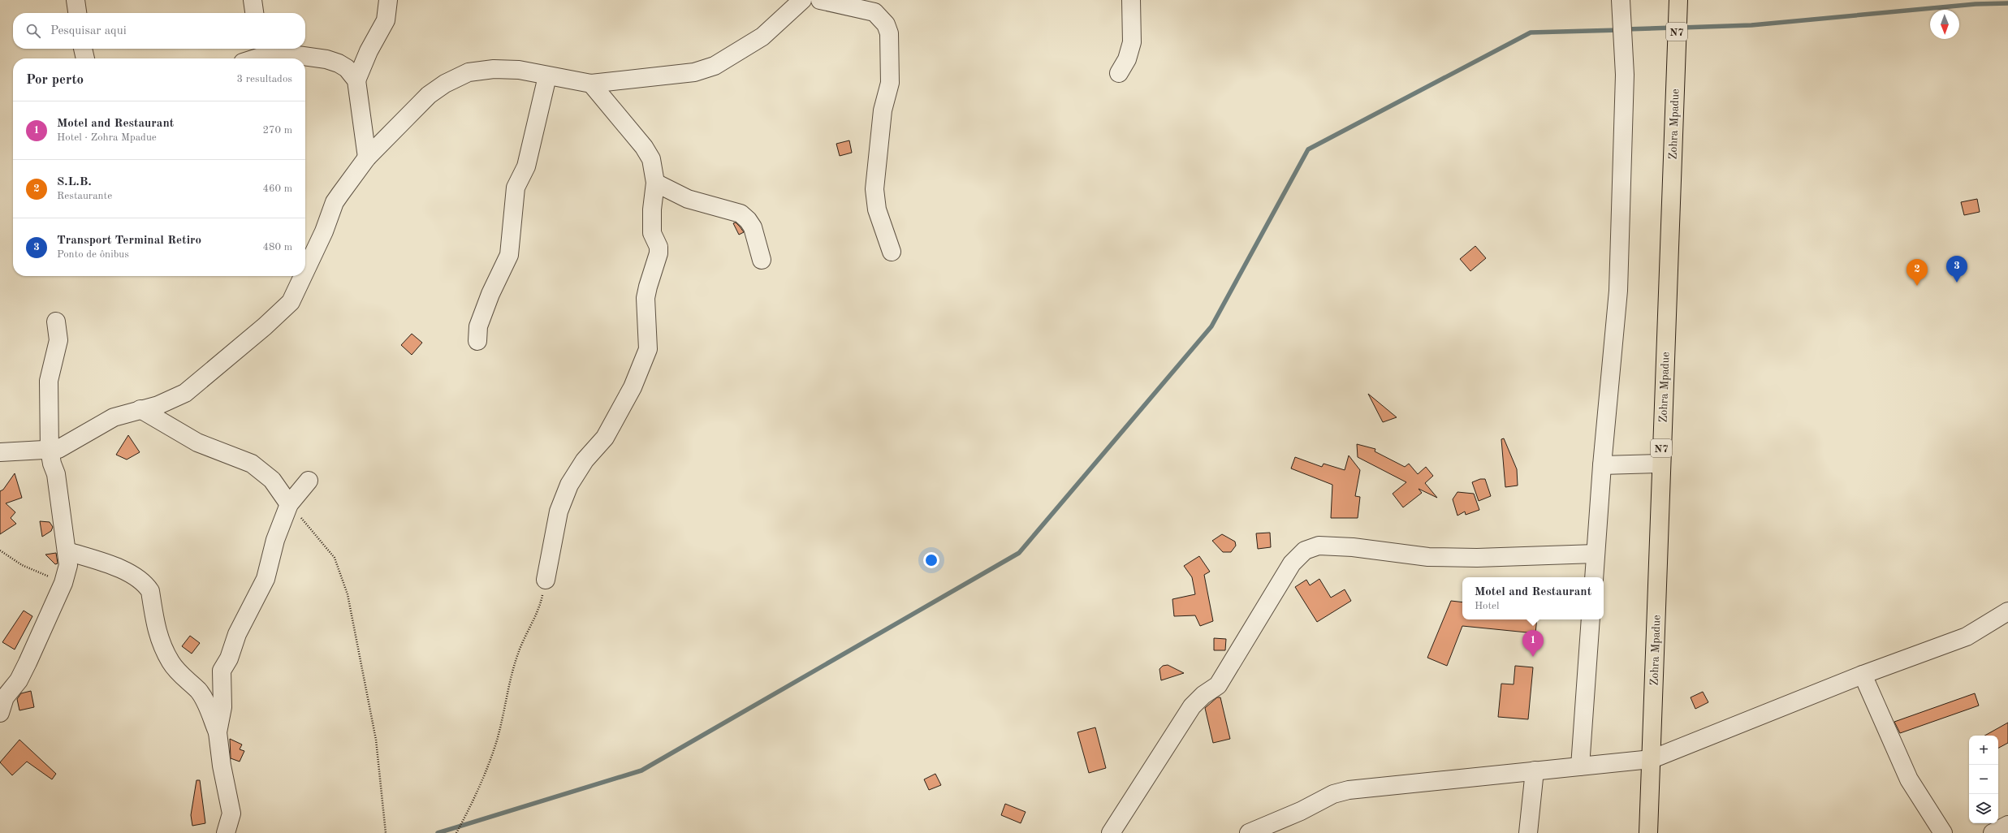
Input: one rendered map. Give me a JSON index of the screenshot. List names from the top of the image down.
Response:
{
  "streets": {
    "highway": ["N7", "Zohra Mpadue"]
  },
  "north": "bottom",
  "page": {
    "search": "Pesquisar aqui",
    "heading": ["Por perto", "3 resultados"],
    "list": [
      {
        "mark": "1",
        "name": "Motel and Restaurant",
        "note": "Hotel · Zohra Mpadue",
        "value": "270 m"
      },
      {
        "mark": "2",
        "name": "S.L.B.",
        "note": "Restaurante",
        "value": "460 m"
      },
      {
        "mark": "3",
        "name": "Transport Terminal Retiro",
        "note": "Ponto de ônibus",
        "value": "480 m"
      }
    ],
    "pins": ["3", "2", "1"],
    "popup": ["Motel and Restaurant", "Hotel"],
    "map_buttons": ["+", "−"]
  }
}
